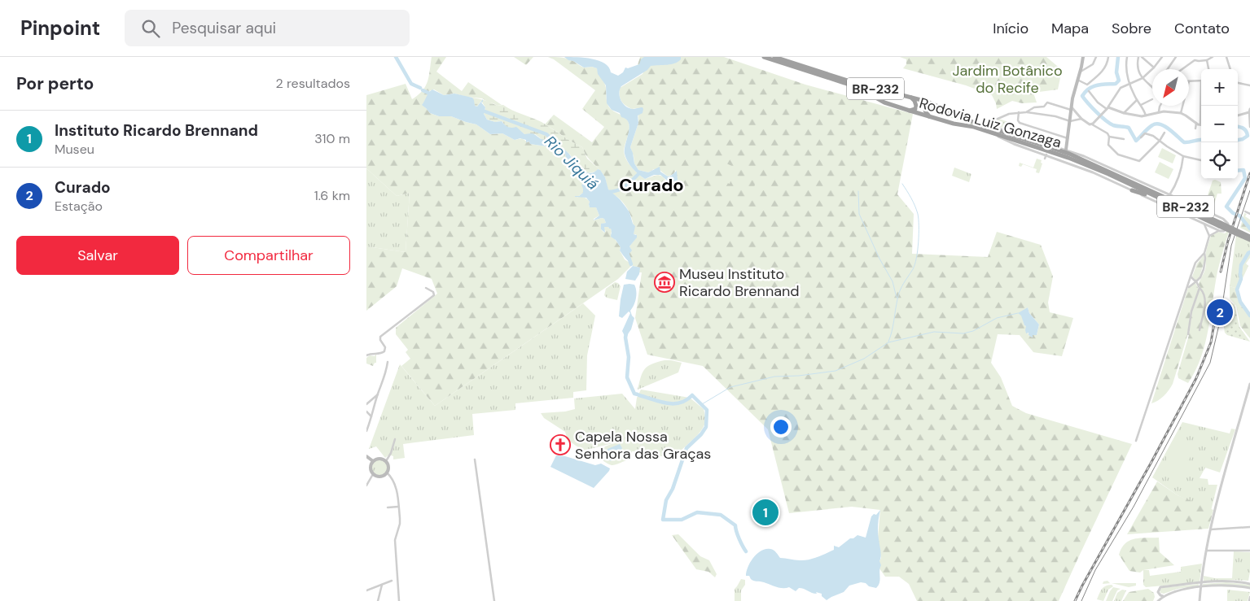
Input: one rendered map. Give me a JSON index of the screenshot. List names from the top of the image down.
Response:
{
  "streets": {
    "highway": ["BR-232", "Rodovia Luiz Gonzaga"]
  },
  "districts": ["Curado"],
  "water": ["Rio Jiquiá"],
  "parks": ["Jardim Botânico do Recife"],
  "places": {
    "museum": ["Museu Instituto Ricardo Brennand"],
    "church": ["Capela Nossa Senhora das Graças"]
  },
  "north": "bottom left",
  "page": {
    "header": "Pinpoint",
    "search": "Pesquisar aqui",
    "nav": [
      "Início",
      "Mapa",
      "Sobre",
      "Contato"
    ],
    "heading": ["Por perto", "2 resultados"],
    "map_buttons": ["+", "−"],
    "list": [
      {
        "mark": "1",
        "name": "Instituto Ricardo Brennand",
        "note": "Museu",
        "value": "310 m"
      },
      {
        "mark": "2",
        "name": "Curado",
        "note": "Estação",
        "value": "1.6 km"
      }
    ],
    "buttons": ["Salvar", "Compartilhar"],
    "pins": ["2", "1"]
  }
}
